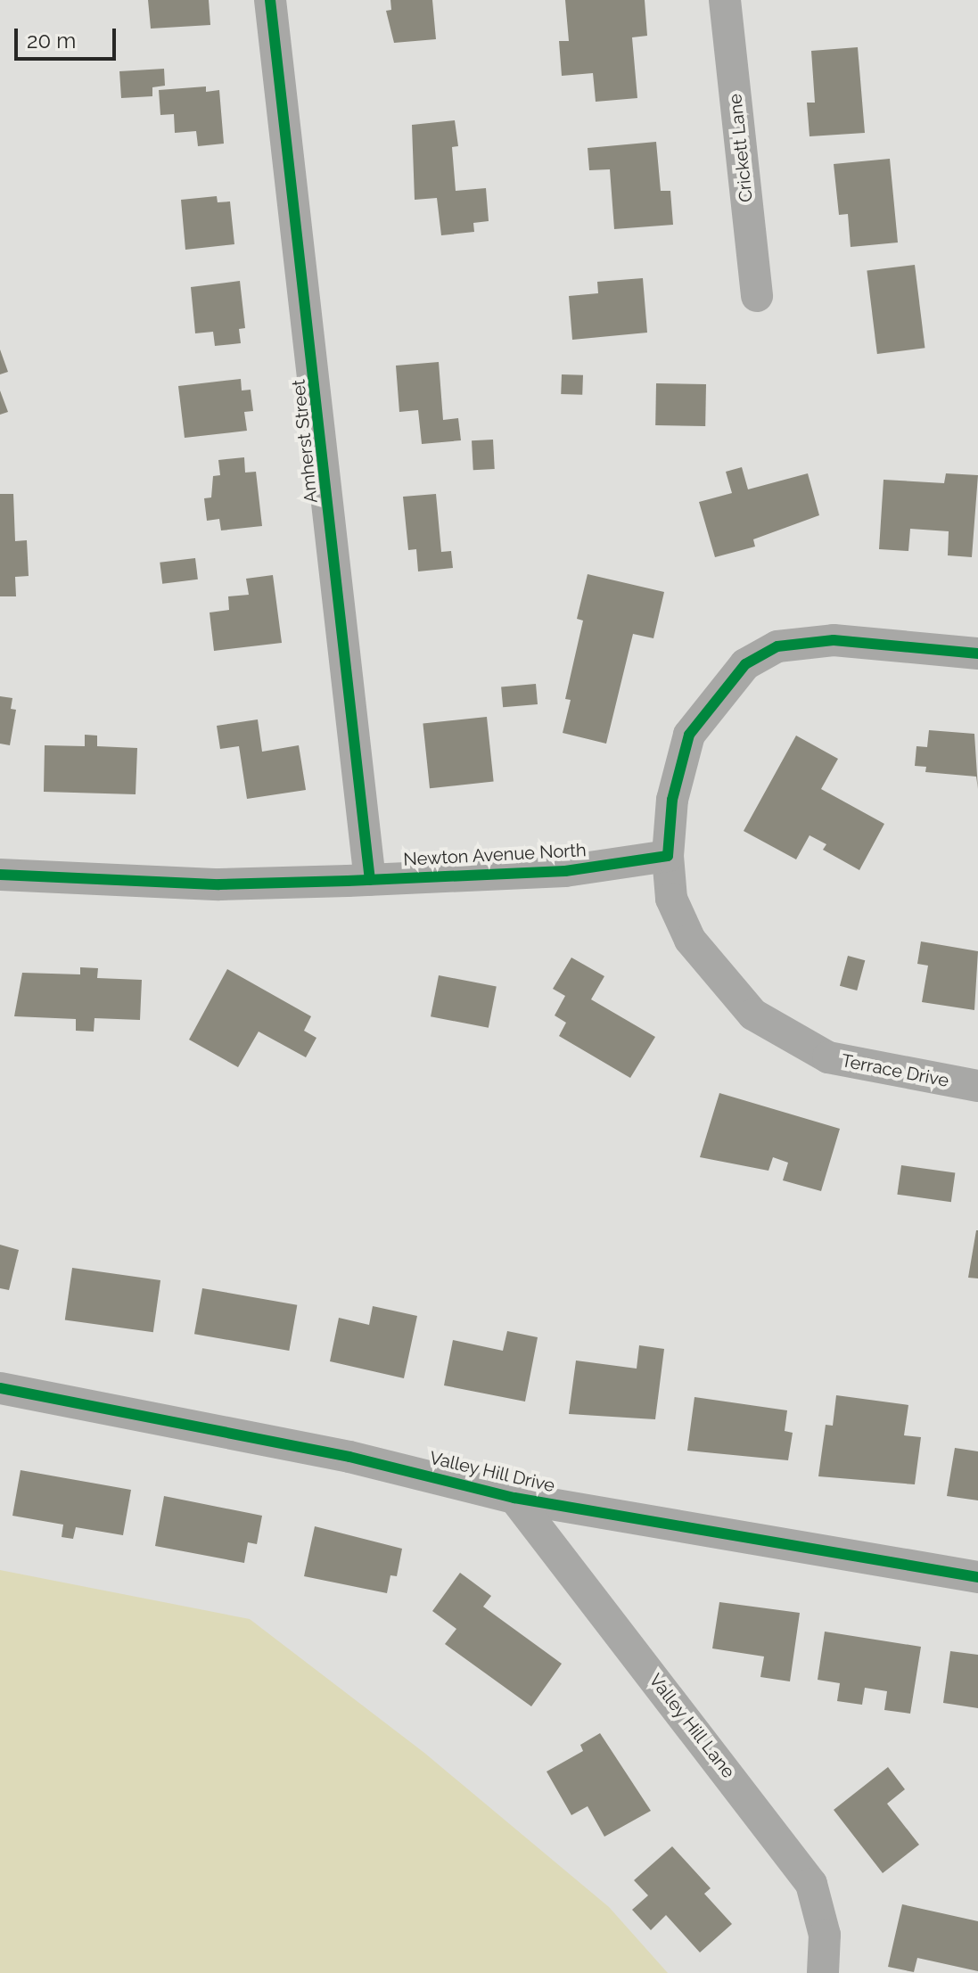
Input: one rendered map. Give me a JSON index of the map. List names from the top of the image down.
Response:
{
  "streets": {
    "street": [
      "Crickett Lane",
      "Amherst Street",
      "Newton Avenue North",
      "Terrace Drive",
      "Valley Hill Drive",
      "Valley Hill Lane"
    ]
  },
  "crossings": [
    ["Amherst Street", "Newton Avenue North"],
    ["Newton Avenue North", "Terrace Drive"],
    ["Valley Hill Drive", "Valley Hill Lane"]
  ],
  "scale_bar": "20 m"
}
